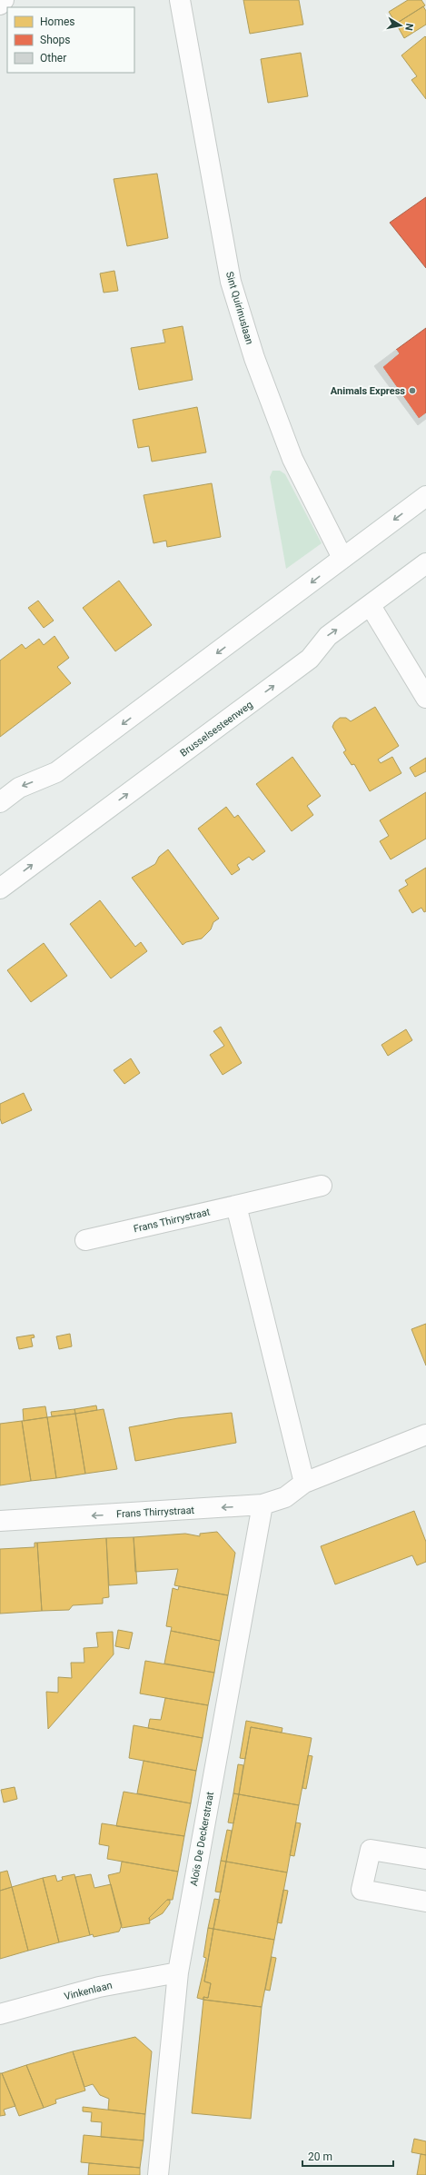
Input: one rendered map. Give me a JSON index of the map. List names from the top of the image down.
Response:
{
  "streets": {
    "street": [
      "Sint Quirinuslaan",
      "Brusselsesteenweg",
      "Frans Thirrystraat",
      "Aloïs De Deckerstraat",
      "Vinkenlaan"
    ]
  },
  "crossings": [
    ["Frans Thirrystraat", "Aloïs De Deckerstraat"],
    ["Aloïs De Deckerstraat", "Vinkenlaan"]
  ],
  "one_way": ["Frans Thirrystraat"],
  "places": ["Animals Express"],
  "legend": ["Homes", "Shops", "Other"],
  "scale_bar": "20 m",
  "north": "right"
}
